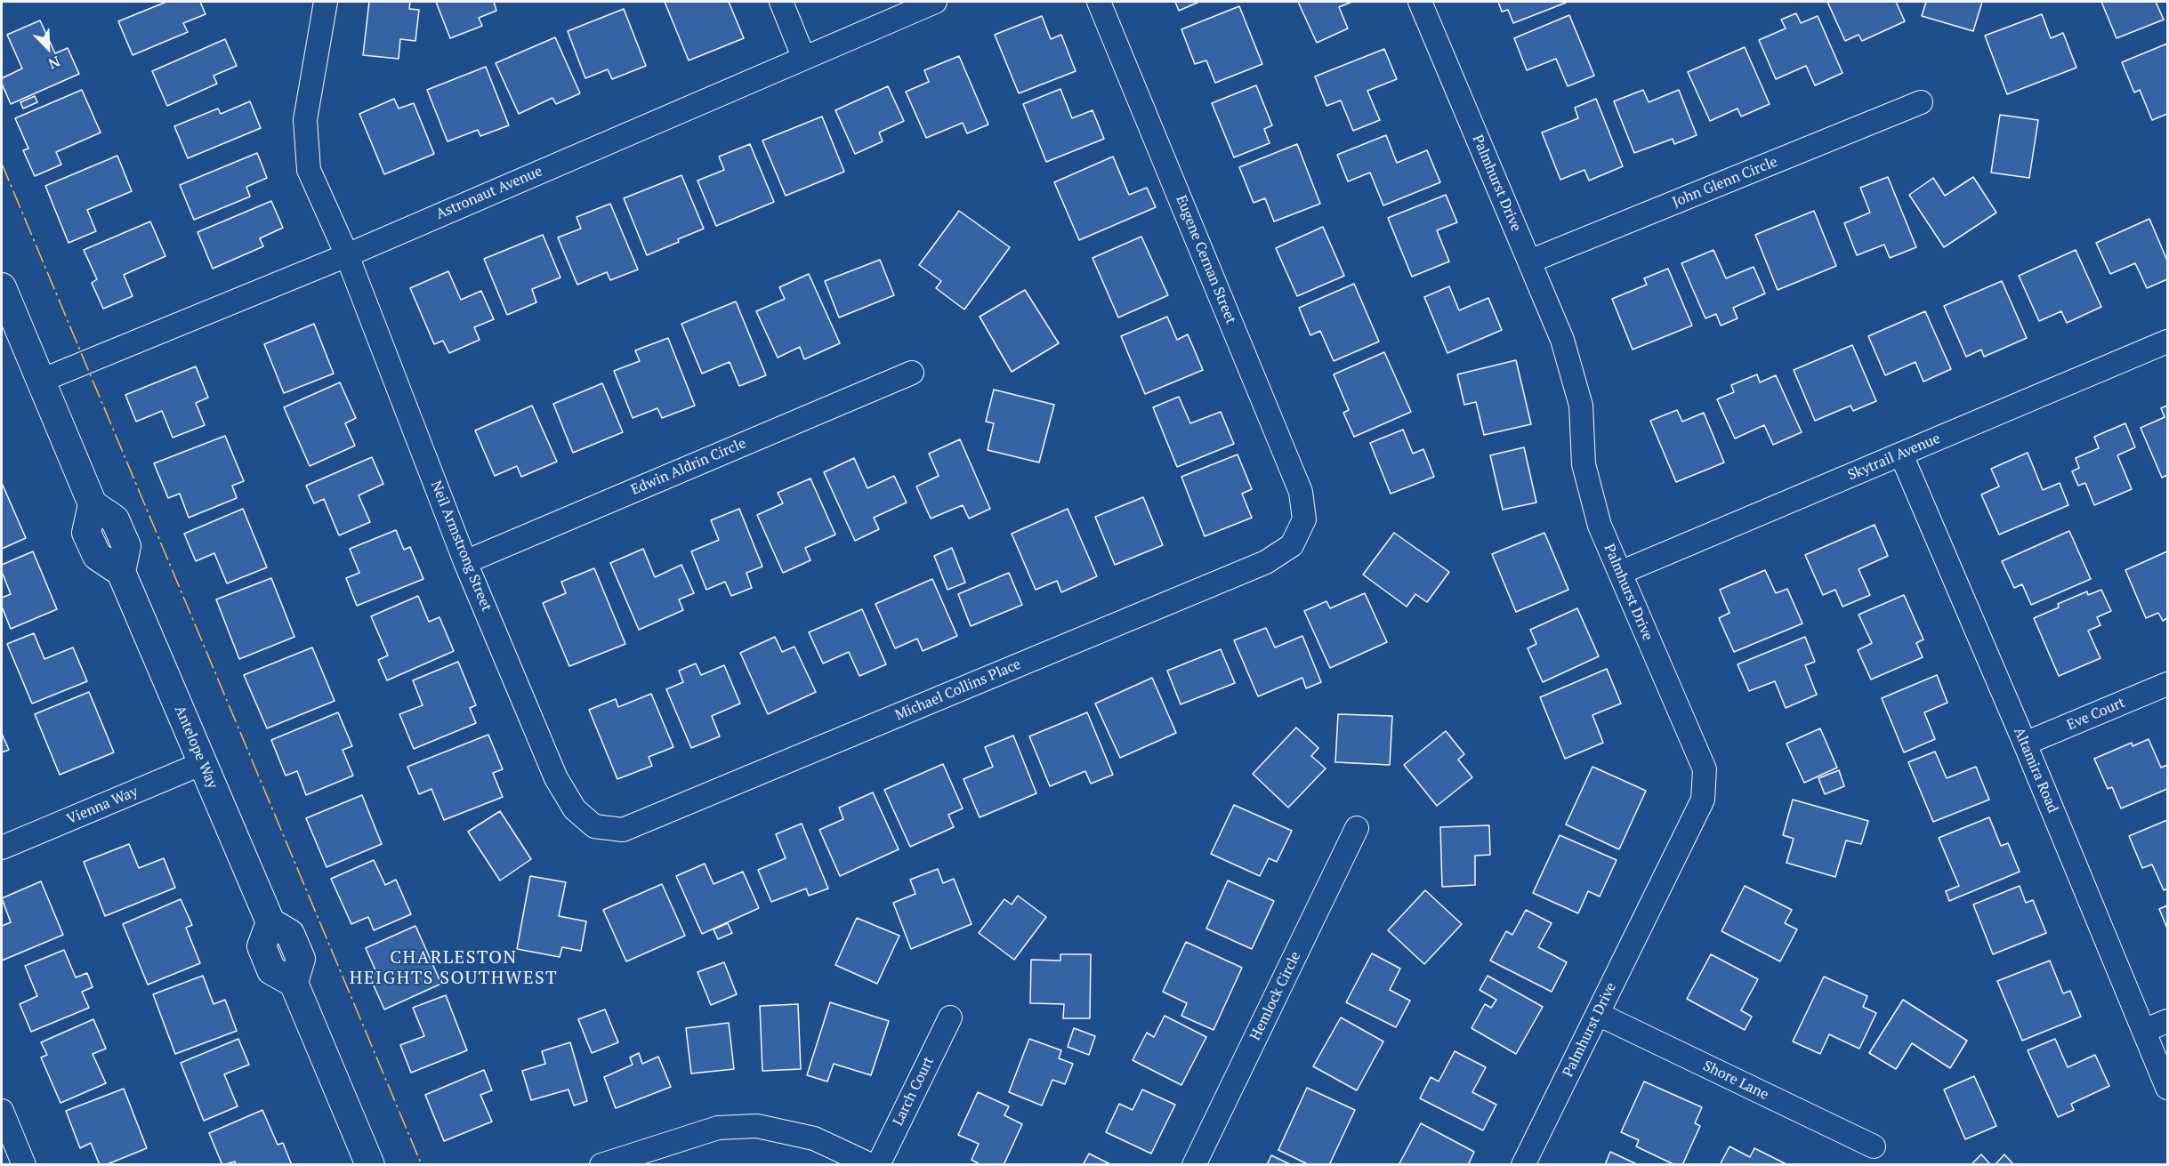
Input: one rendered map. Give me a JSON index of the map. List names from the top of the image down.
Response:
{
  "streets": {
    "street": [
      "John Glenn Circle",
      "Palmhurst Drive",
      "Astronaut Avenue",
      "Eugene Cernan Street",
      "Skytrail Avenue",
      "Edwin Aldrin Circle",
      "Neil Armstrong Street",
      "Michael Collins Place",
      "Eve Court",
      "Antelope Way",
      "Altamira Road",
      "Vienna Way",
      "Hemlock Circle",
      "Shore Lane",
      "Larch Court"
    ]
  },
  "crossings": [
    ["John Glenn Circle", "Palmhurst Drive"],
    ["Palmhurst Drive", "Skytrail Avenue"],
    ["Palmhurst Drive", "Shore Lane"],
    ["Astronaut Avenue", "Neil Armstrong Street"],
    ["Astronaut Avenue", "Antelope Way"],
    ["Eugene Cernan Street", "Michael Collins Place"],
    ["Skytrail Avenue", "Altamira Road"],
    ["Edwin Aldrin Circle", "Neil Armstrong Street"],
    ["Neil Armstrong Street", "Michael Collins Place"],
    ["Eve Court", "Altamira Road"],
    ["Antelope Way", "Vienna Way"]
  ],
  "districts": ["CHARLESTON HEIGHTS SOUTHWEST"],
  "north": "bottom right"
}
